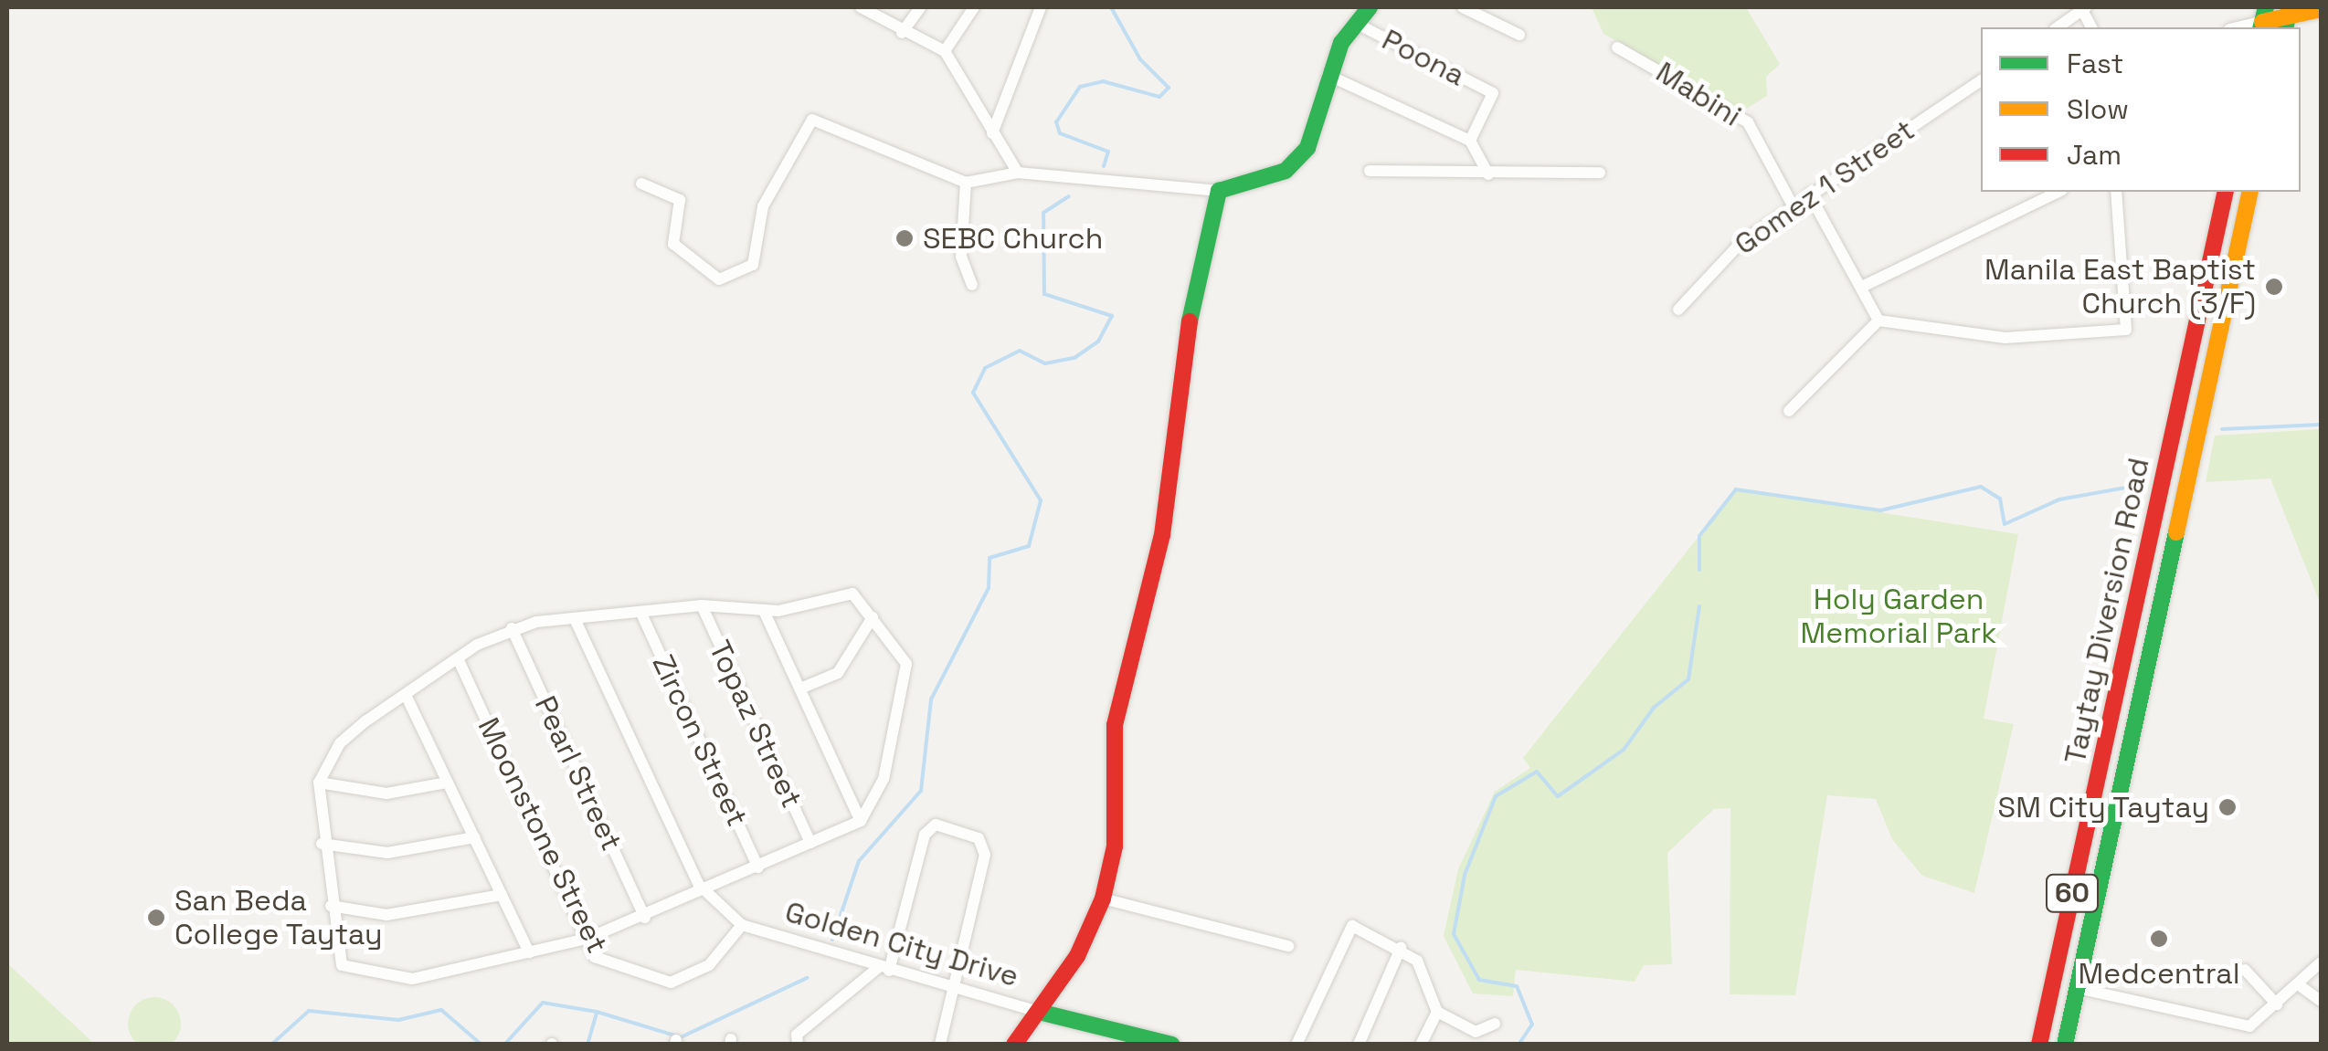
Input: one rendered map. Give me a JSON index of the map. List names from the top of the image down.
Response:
{
  "streets": {
    "main road": ["Taytay Diversion Road", "60", "Golden City Drive"],
    "street": [
      "Poona",
      "Mabini",
      "Gomez 1 Street",
      "Topaz Street",
      "Zircon Street",
      "Pearl Street",
      "Moonstone Street"
    ]
  },
  "crossings": [
    ["Mabini", "Gomez 1 Street"],
    ["Moonstone Street", "Golden City Drive"]
  ],
  "parks": ["Holy Garden Memorial Park"],
  "places": [
    "SEBC Church",
    "Manila East Baptist Church (3/F)",
    "SM City Taytay",
    "San Beda College Taytay",
    "Medcentral"
  ],
  "legend": ["Fast", "Slow", "Jam"]
}
